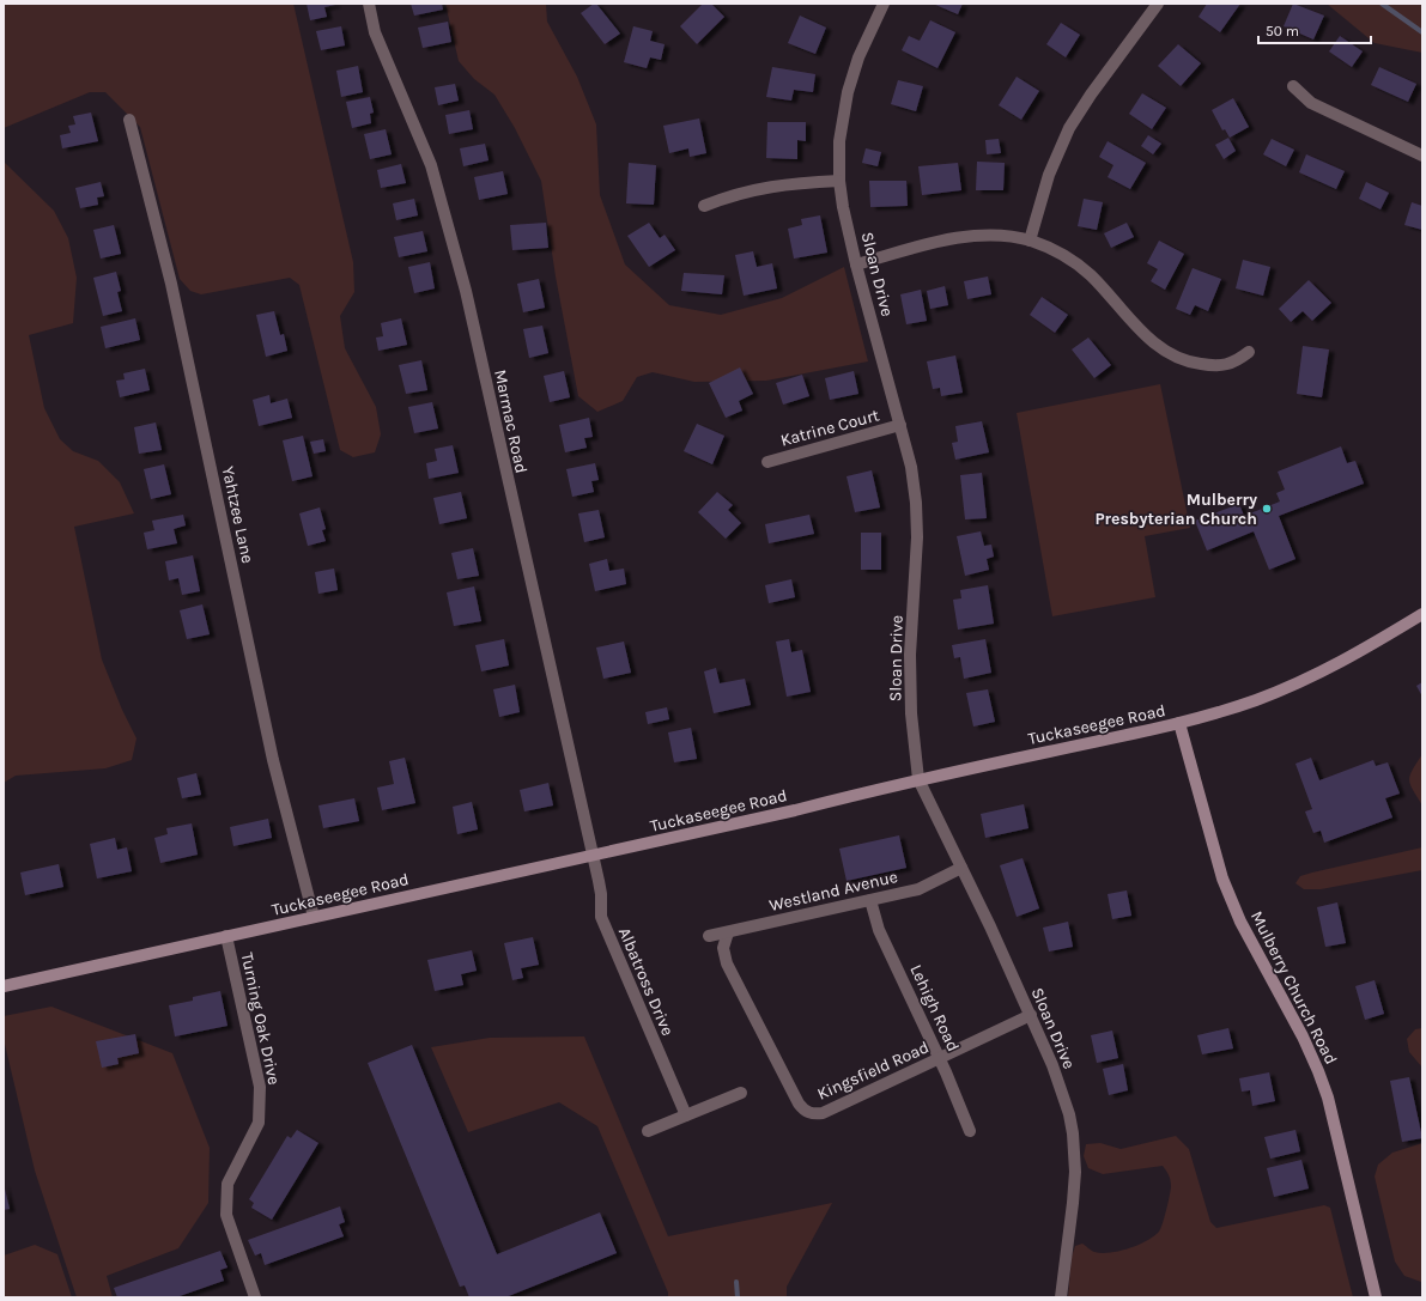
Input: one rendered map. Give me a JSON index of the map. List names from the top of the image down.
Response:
{
  "streets": {
    "street": [
      "Sloan Drive",
      "Marmac Road",
      "Katrine Court",
      "Yahtzee Lane",
      "Tuckaseegee Road",
      "Westland Avenue",
      "Albatross Drive",
      "Mulberry Church Road",
      "Lehigh Road",
      "Turning Oak Drive",
      "Kingsfield Road"
    ]
  },
  "crossings": [
    ["Sloan Drive", "Katrine Court"],
    ["Sloan Drive", "Tuckaseegee Road"],
    ["Sloan Drive", "Westland Avenue"],
    ["Sloan Drive", "Kingsfield Road"],
    ["Marmac Road", "Tuckaseegee Road"],
    ["Marmac Road", "Albatross Drive"],
    ["Yahtzee Lane", "Tuckaseegee Road"],
    ["Tuckaseegee Road", "Albatross Drive"],
    ["Tuckaseegee Road", "Mulberry Church Road"],
    ["Tuckaseegee Road", "Turning Oak Drive"],
    ["Westland Avenue", "Lehigh Road"],
    ["Westland Avenue", "Kingsfield Road"],
    ["Lehigh Road", "Kingsfield Road"]
  ],
  "places": ["Mulberry Presbyterian Church"],
  "scale_bar": "50 m"
}
